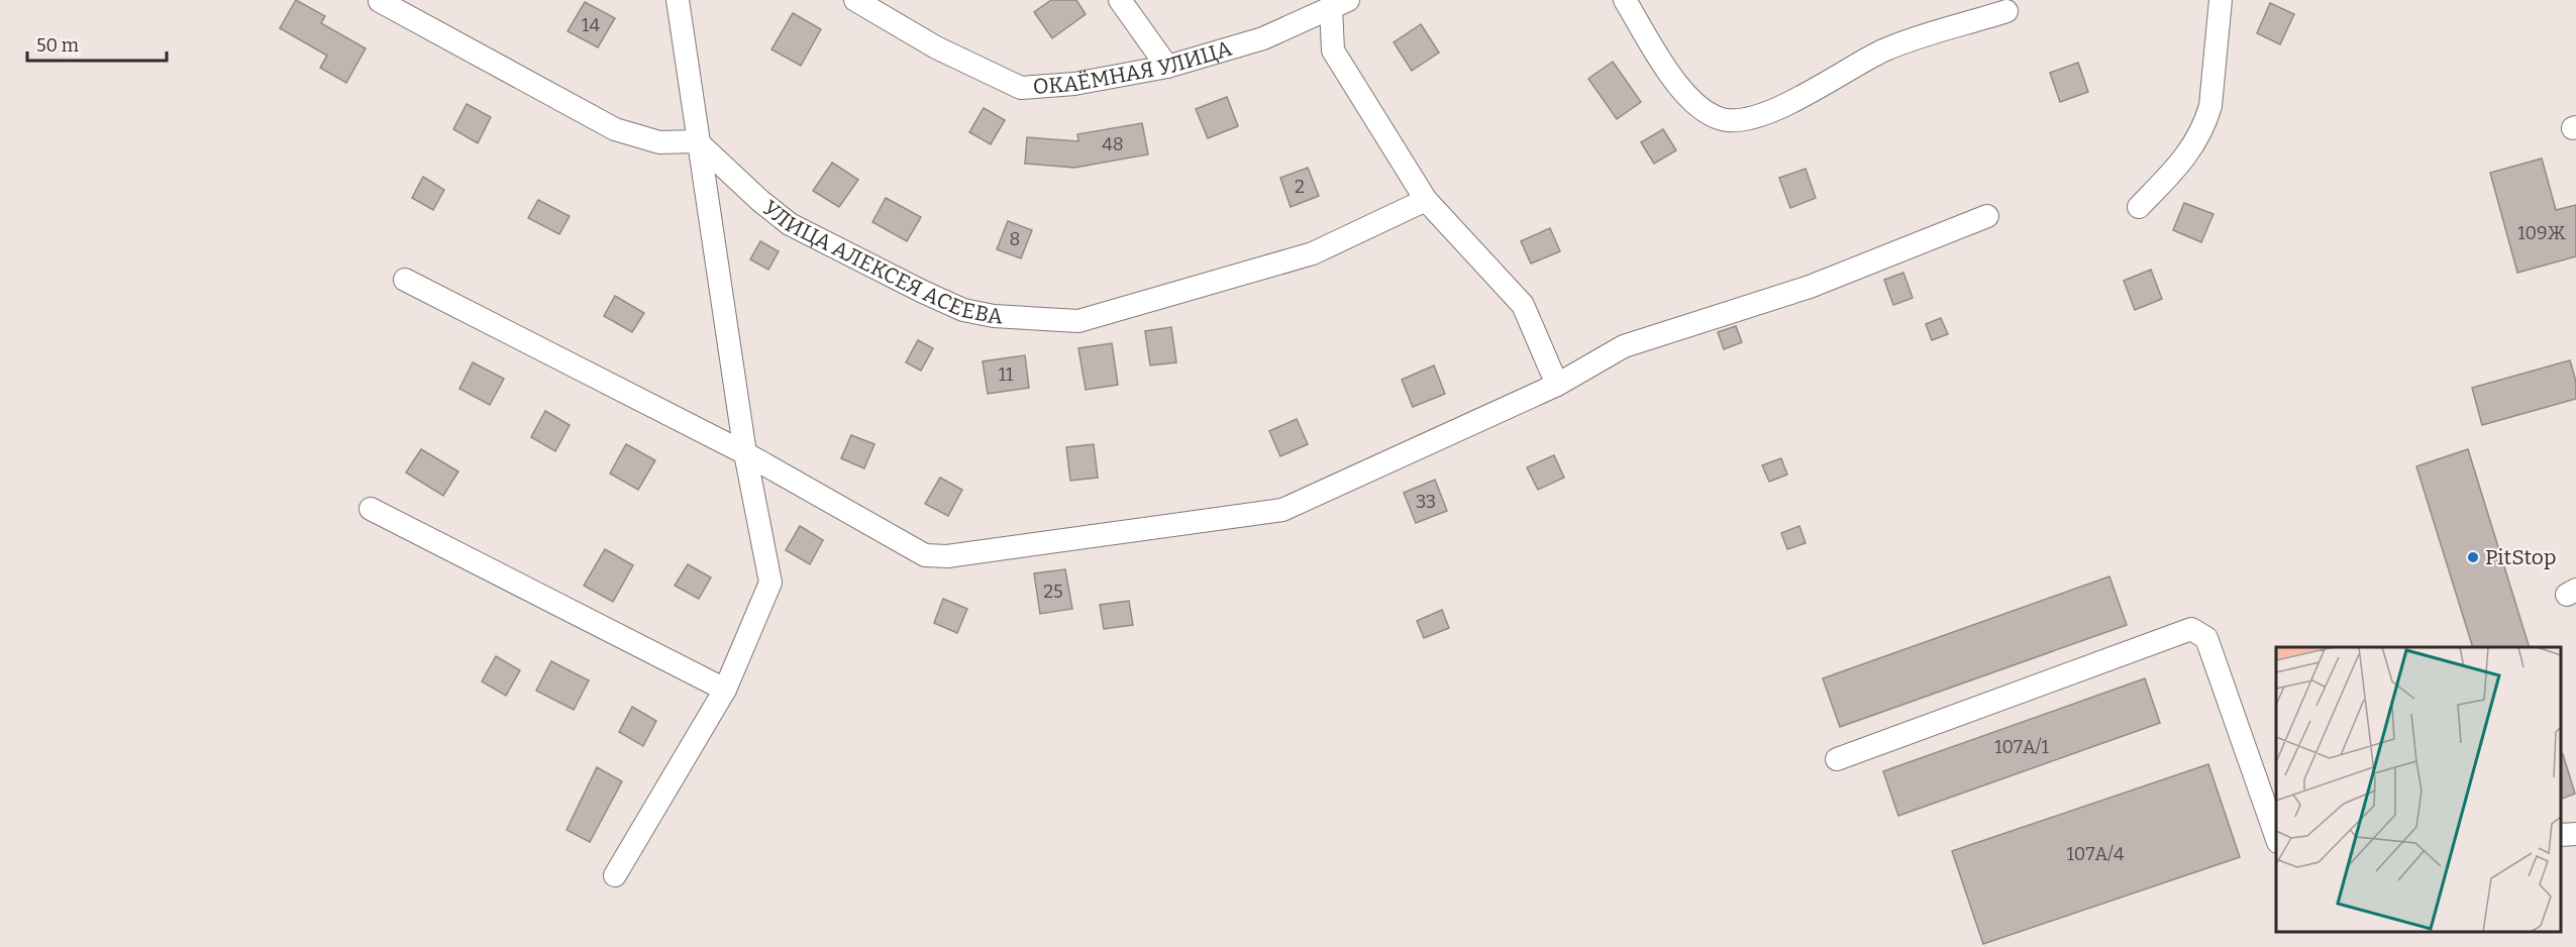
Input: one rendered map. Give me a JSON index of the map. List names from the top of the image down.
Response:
{
  "streets": {
    "street": ["ОКАЁМНАЯ УЛИЦА", "УЛИЦА АЛЕКСЕЯ АСЕЕВА"]
  },
  "places": ["PitStop"],
  "house_numbers": [
    "14",
    "48",
    "2",
    "109Ж",
    "8",
    "11",
    "33",
    "25",
    "107А/1",
    "107А/4"
  ],
  "scale_bar": "50 m"
}
